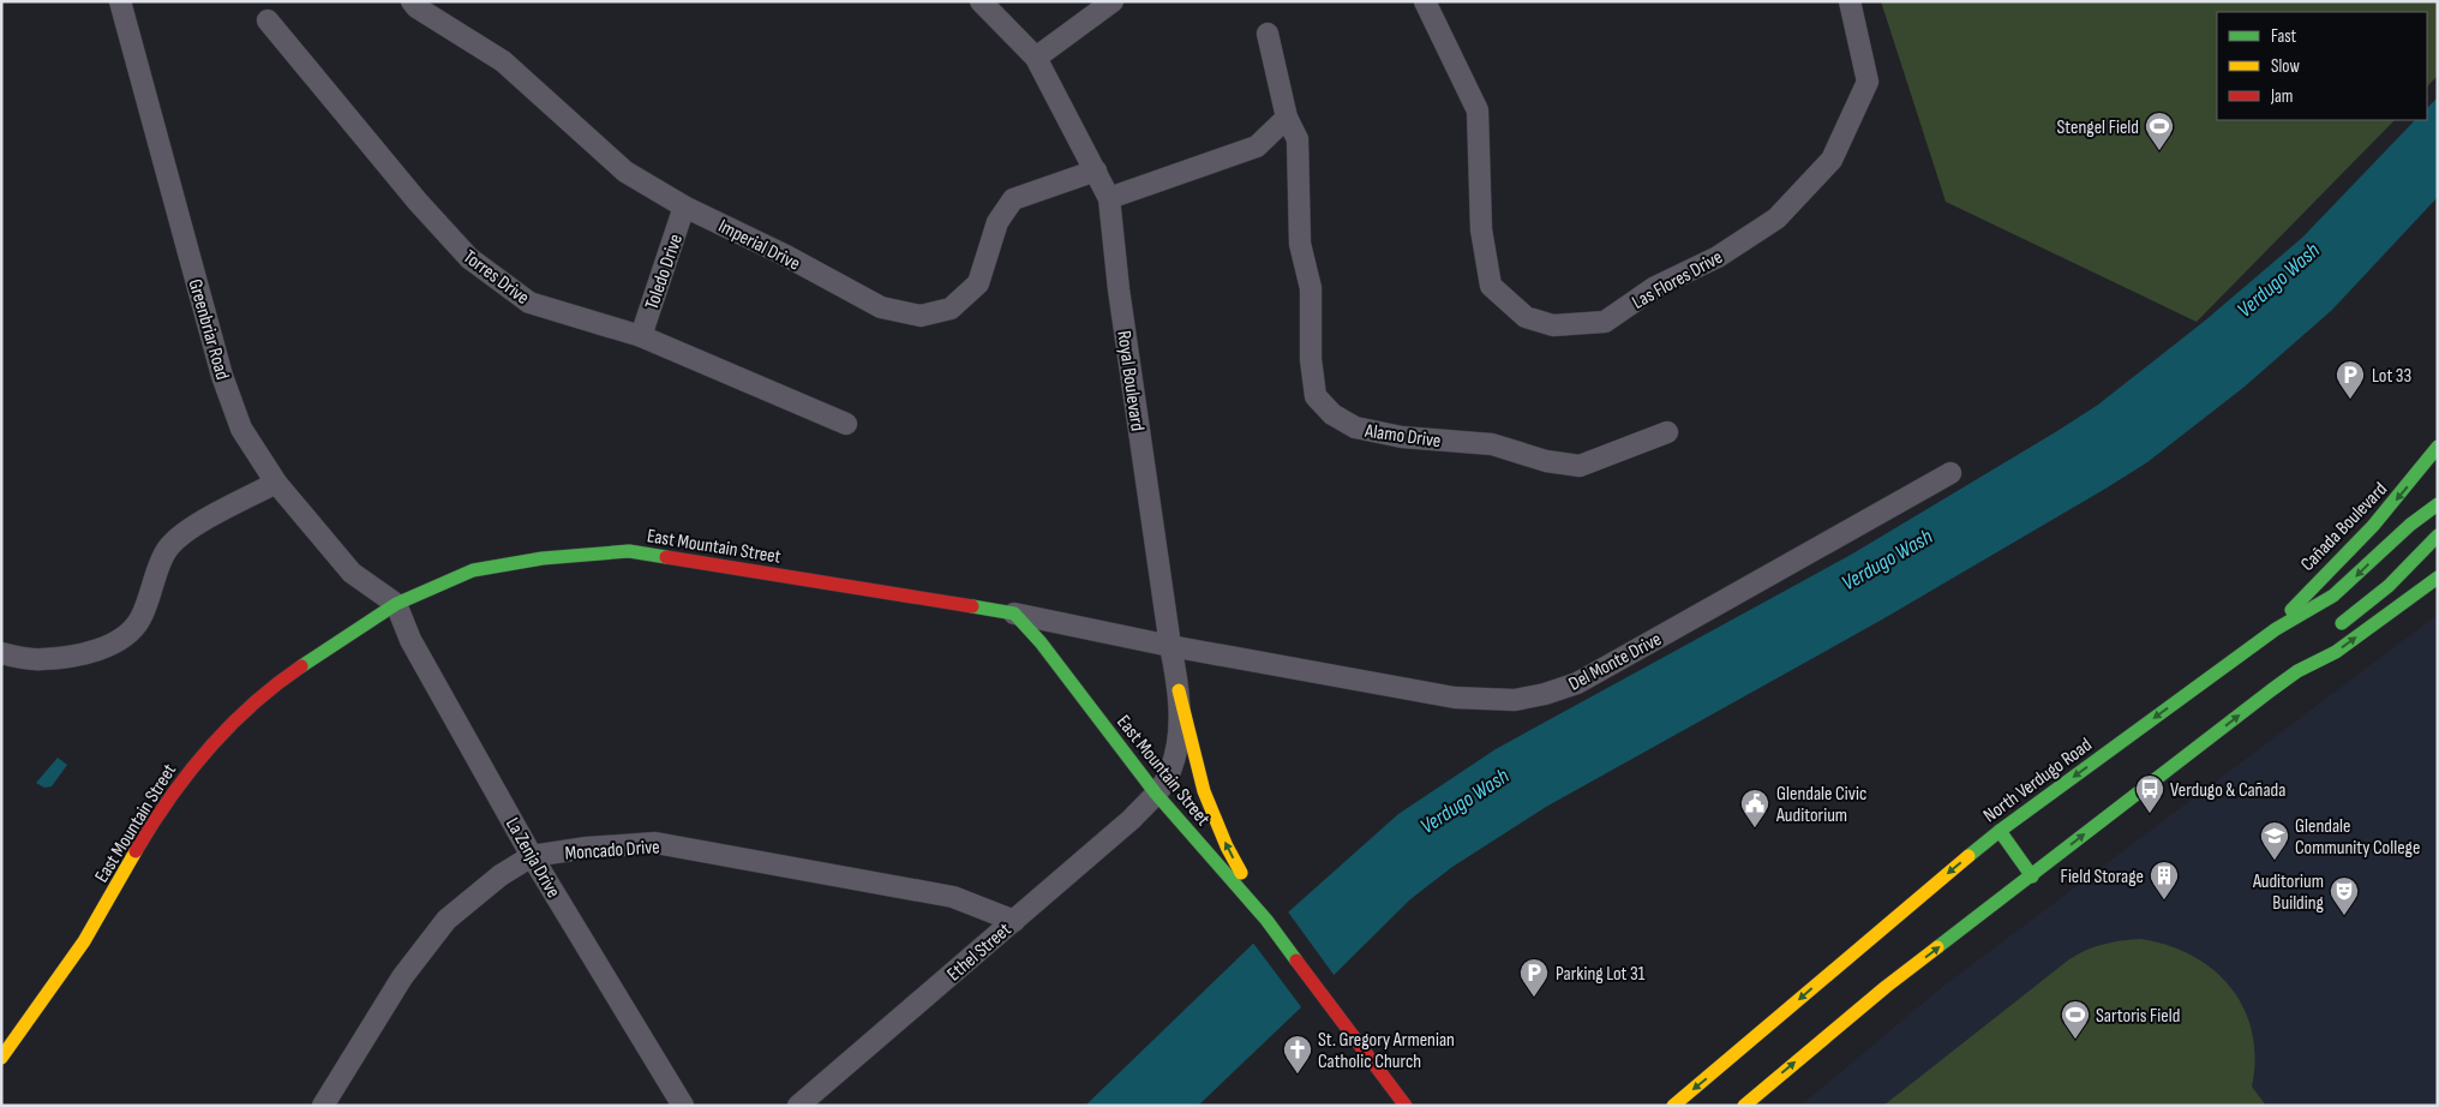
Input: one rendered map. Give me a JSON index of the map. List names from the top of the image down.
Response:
{
  "streets": {
    "main road": ["Cañada Boulevard", "East Mountain Street", "North Verdugo Road"],
    "street": [
      "Imperial Drive",
      "Toledo Drive",
      "Torres Drive",
      "Las Flores Drive",
      "Greenbriar Road",
      "Royal Boulevard",
      "Alamo Drive",
      "Del Monte Drive",
      "Moncado Drive",
      "La Zenja Drive",
      "Ethel Street"
    ]
  },
  "crossings": [
    ["Imperial Drive", "Toledo Drive"],
    ["Imperial Drive", "Royal Boulevard"],
    ["Toledo Drive", "Torres Drive"],
    ["Greenbriar Road", "East Mountain Street"],
    ["Greenbriar Road", "La Zenja Drive"],
    ["Royal Boulevard", "East Mountain Street"],
    ["Royal Boulevard", "Del Monte Drive"],
    ["Royal Boulevard", "Ethel Street"],
    ["Cañada Boulevard", "North Verdugo Road"],
    ["East Mountain Street", "Del Monte Drive"],
    ["East Mountain Street", "La Zenja Drive"],
    ["East Mountain Street", "Ethel Street"],
    ["Moncado Drive", "La Zenja Drive"],
    ["Moncado Drive", "Ethel Street"]
  ],
  "water": ["Verdugo Wash"],
  "places": {
    "sports": ["Stengel Field", "Sartoris Field"],
    "parking": ["Lot 33", "Parking Lot 31"],
    "bus stop": ["Verdugo & Cañada"],
    "public building": ["Glendale Civic Auditorium"],
    "school or university": ["Glendale Community College"],
    "building": ["Field Storage"],
    "theatre": ["Auditorium Building"],
    "church": ["St. Gregory Armenian Catholic Church"]
  },
  "legend": ["Fast", "Slow", "Jam"]
}
